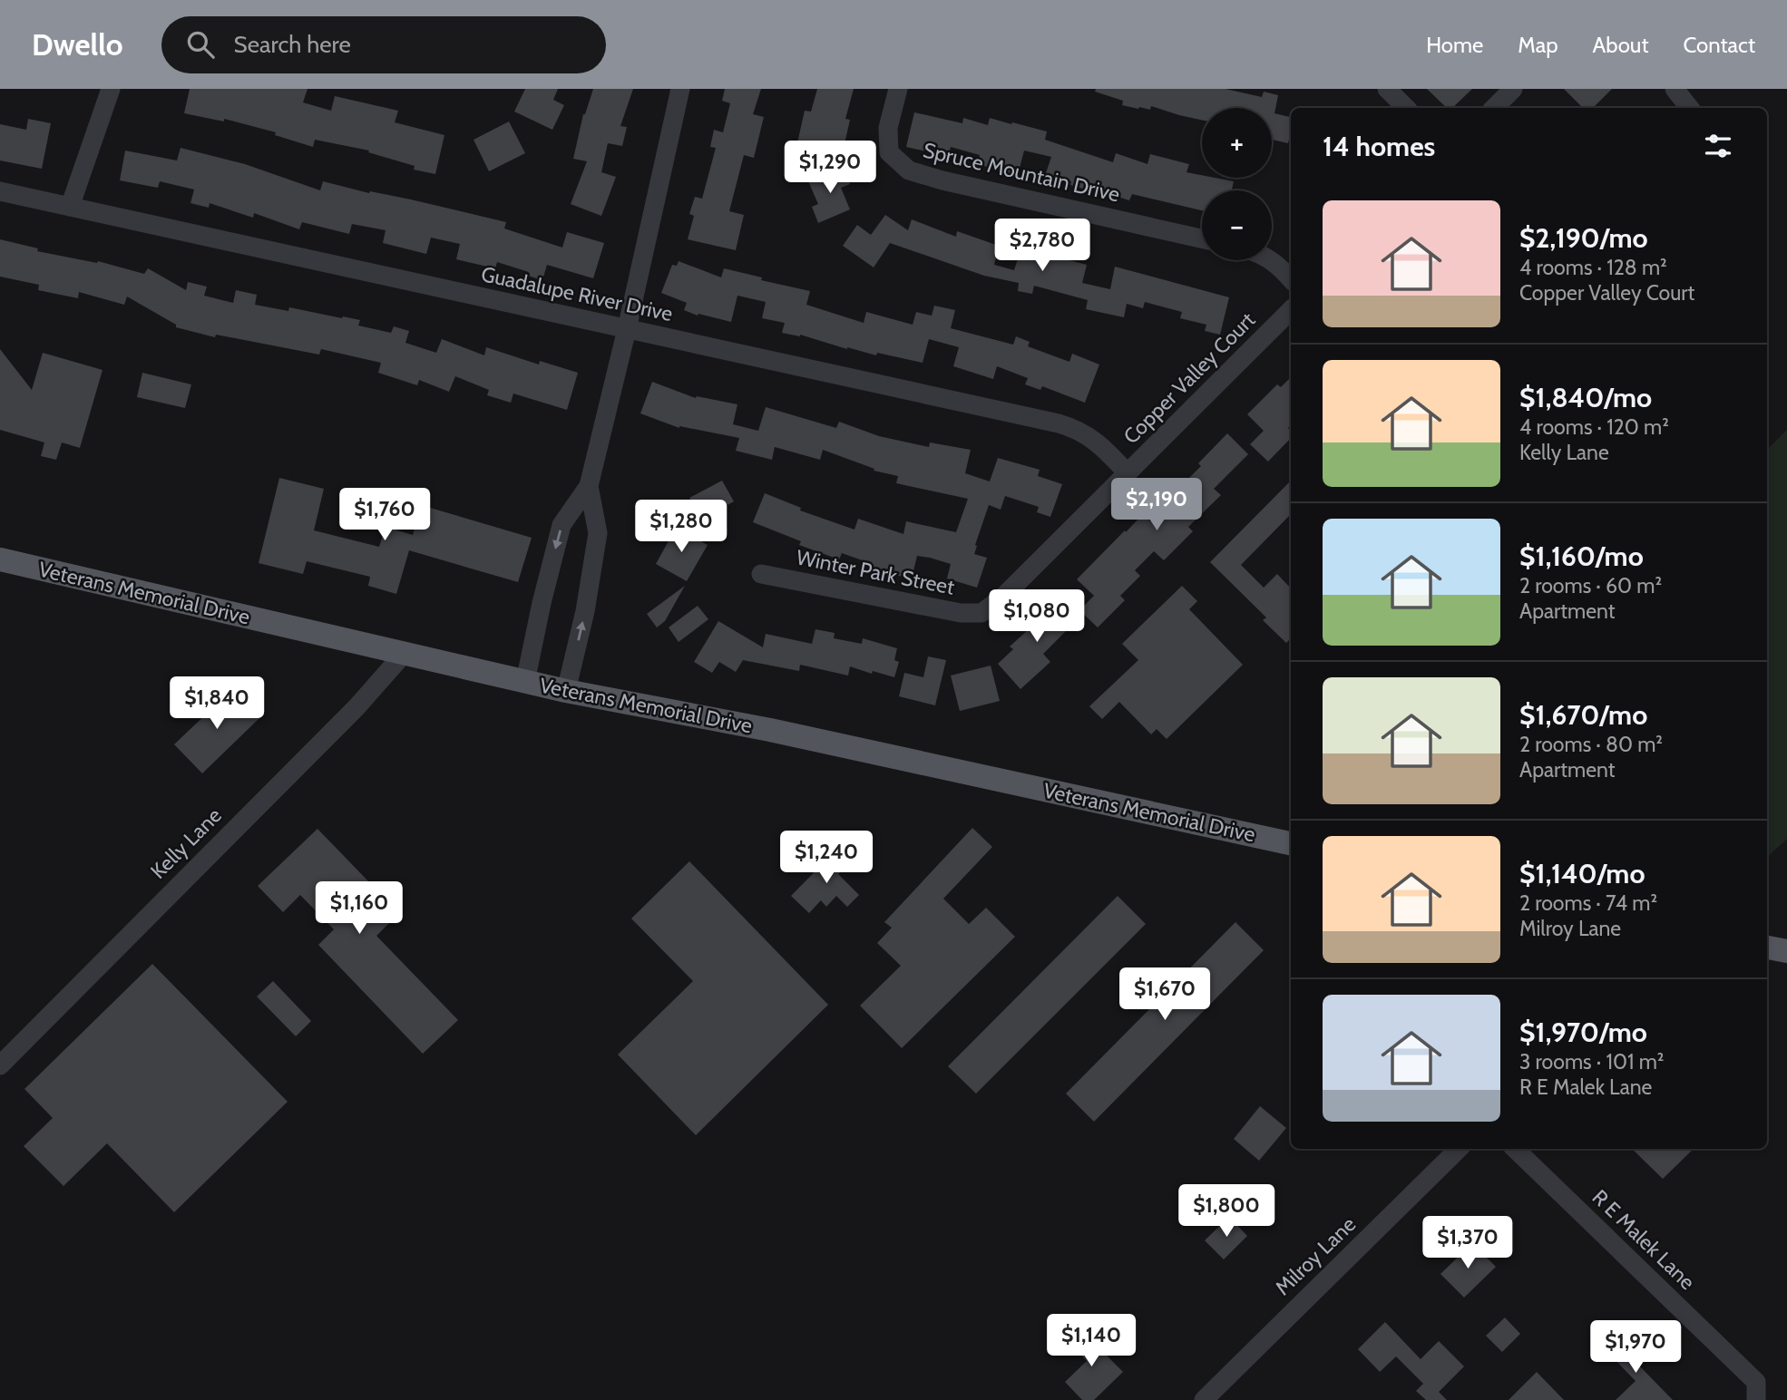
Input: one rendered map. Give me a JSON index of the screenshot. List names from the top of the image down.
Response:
{
  "streets": {
    "main road": ["Veterans Memorial Drive"],
    "street": [
      "Spruce Mountain Drive",
      "Guadalupe River Drive",
      "Copper Valley Court",
      "Winter Park Street",
      "Kelly Lane",
      "R E Malek Lane",
      "Milroy Lane"
    ]
  },
  "crossings": [
    ["Guadalupe River Drive", "Copper Valley Court"],
    ["Copper Valley Court", "Winter Park Street"],
    ["Veterans Memorial Drive", "Kelly Lane"]
  ],
  "page": {
    "header": "Dwello",
    "search": "Search here",
    "nav": [
      "Home",
      "Map",
      "About",
      "Contact"
    ],
    "map_buttons": ["+", "−"],
    "heading": "14 homes",
    "price": [
      "$1,290",
      "$2,780",
      "$2,190",
      "$1,760",
      "$1,280",
      "$1,080",
      "$1,840",
      "$1,240",
      "$1,160",
      "$1,670",
      "$1,800",
      "$1,370",
      "$1,140",
      "$1,970"
    ],
    "list": [
      {
        "name": "$2,190/mo",
        "note": "4 rooms · 128 m² · Copper Valley Court"
      },
      {
        "name": "$1,840/mo",
        "note": "4 rooms · 120 m² · Kelly Lane"
      },
      {
        "name": "$1,160/mo",
        "note": "2 rooms · 60 m² · Apartment"
      },
      {
        "name": "$1,670/mo",
        "note": "2 rooms · 80 m² · Apartment"
      },
      {
        "name": "$1,140/mo",
        "note": "2 rooms · 74 m² · Milroy Lane"
      },
      {
        "name": "$1,970/mo",
        "note": "3 rooms · 101 m² · R E Malek Lane"
      }
    ]
  }
}
